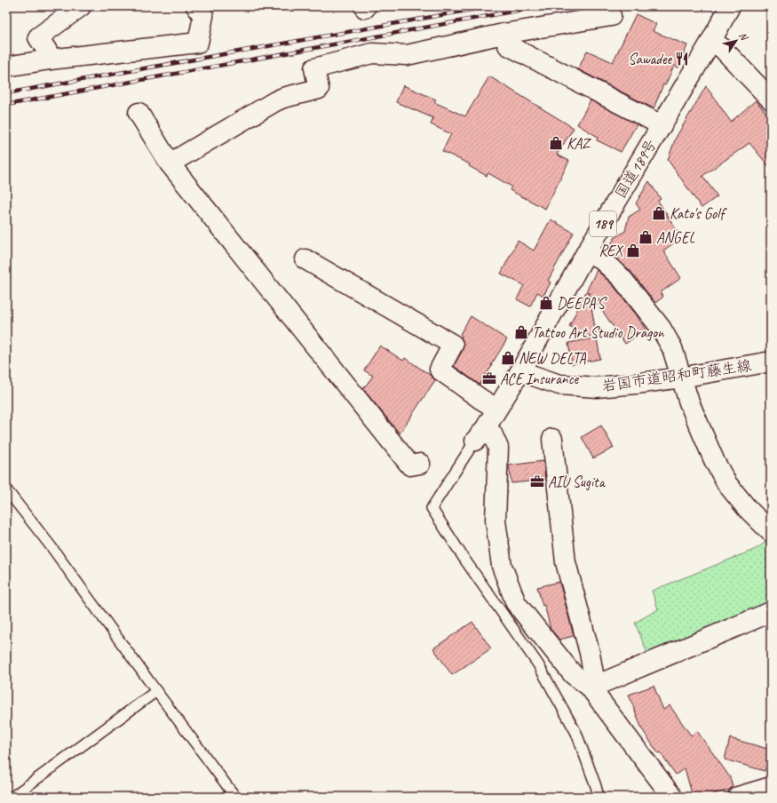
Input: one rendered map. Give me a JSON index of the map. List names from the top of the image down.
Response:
{
  "streets": {
    "main road": ["国道189号", "189", "岩国市道昭和町藤生線"]
  },
  "crossings": [
    ["国道189号", "岩国市道昭和町藤生線"]
  ],
  "places": {
    "restaurant": ["Sawadee"],
    "shop": [
      "KAZ",
      "Kato's Golf",
      "ANGEL",
      "REX",
      "DEEPA'S",
      "Tattoo Art Studio Dragon",
      "NEW DELTA"
    ],
    "office": ["ACE Insurance", "AIU Sugita"]
  },
  "north": "top right"
}
